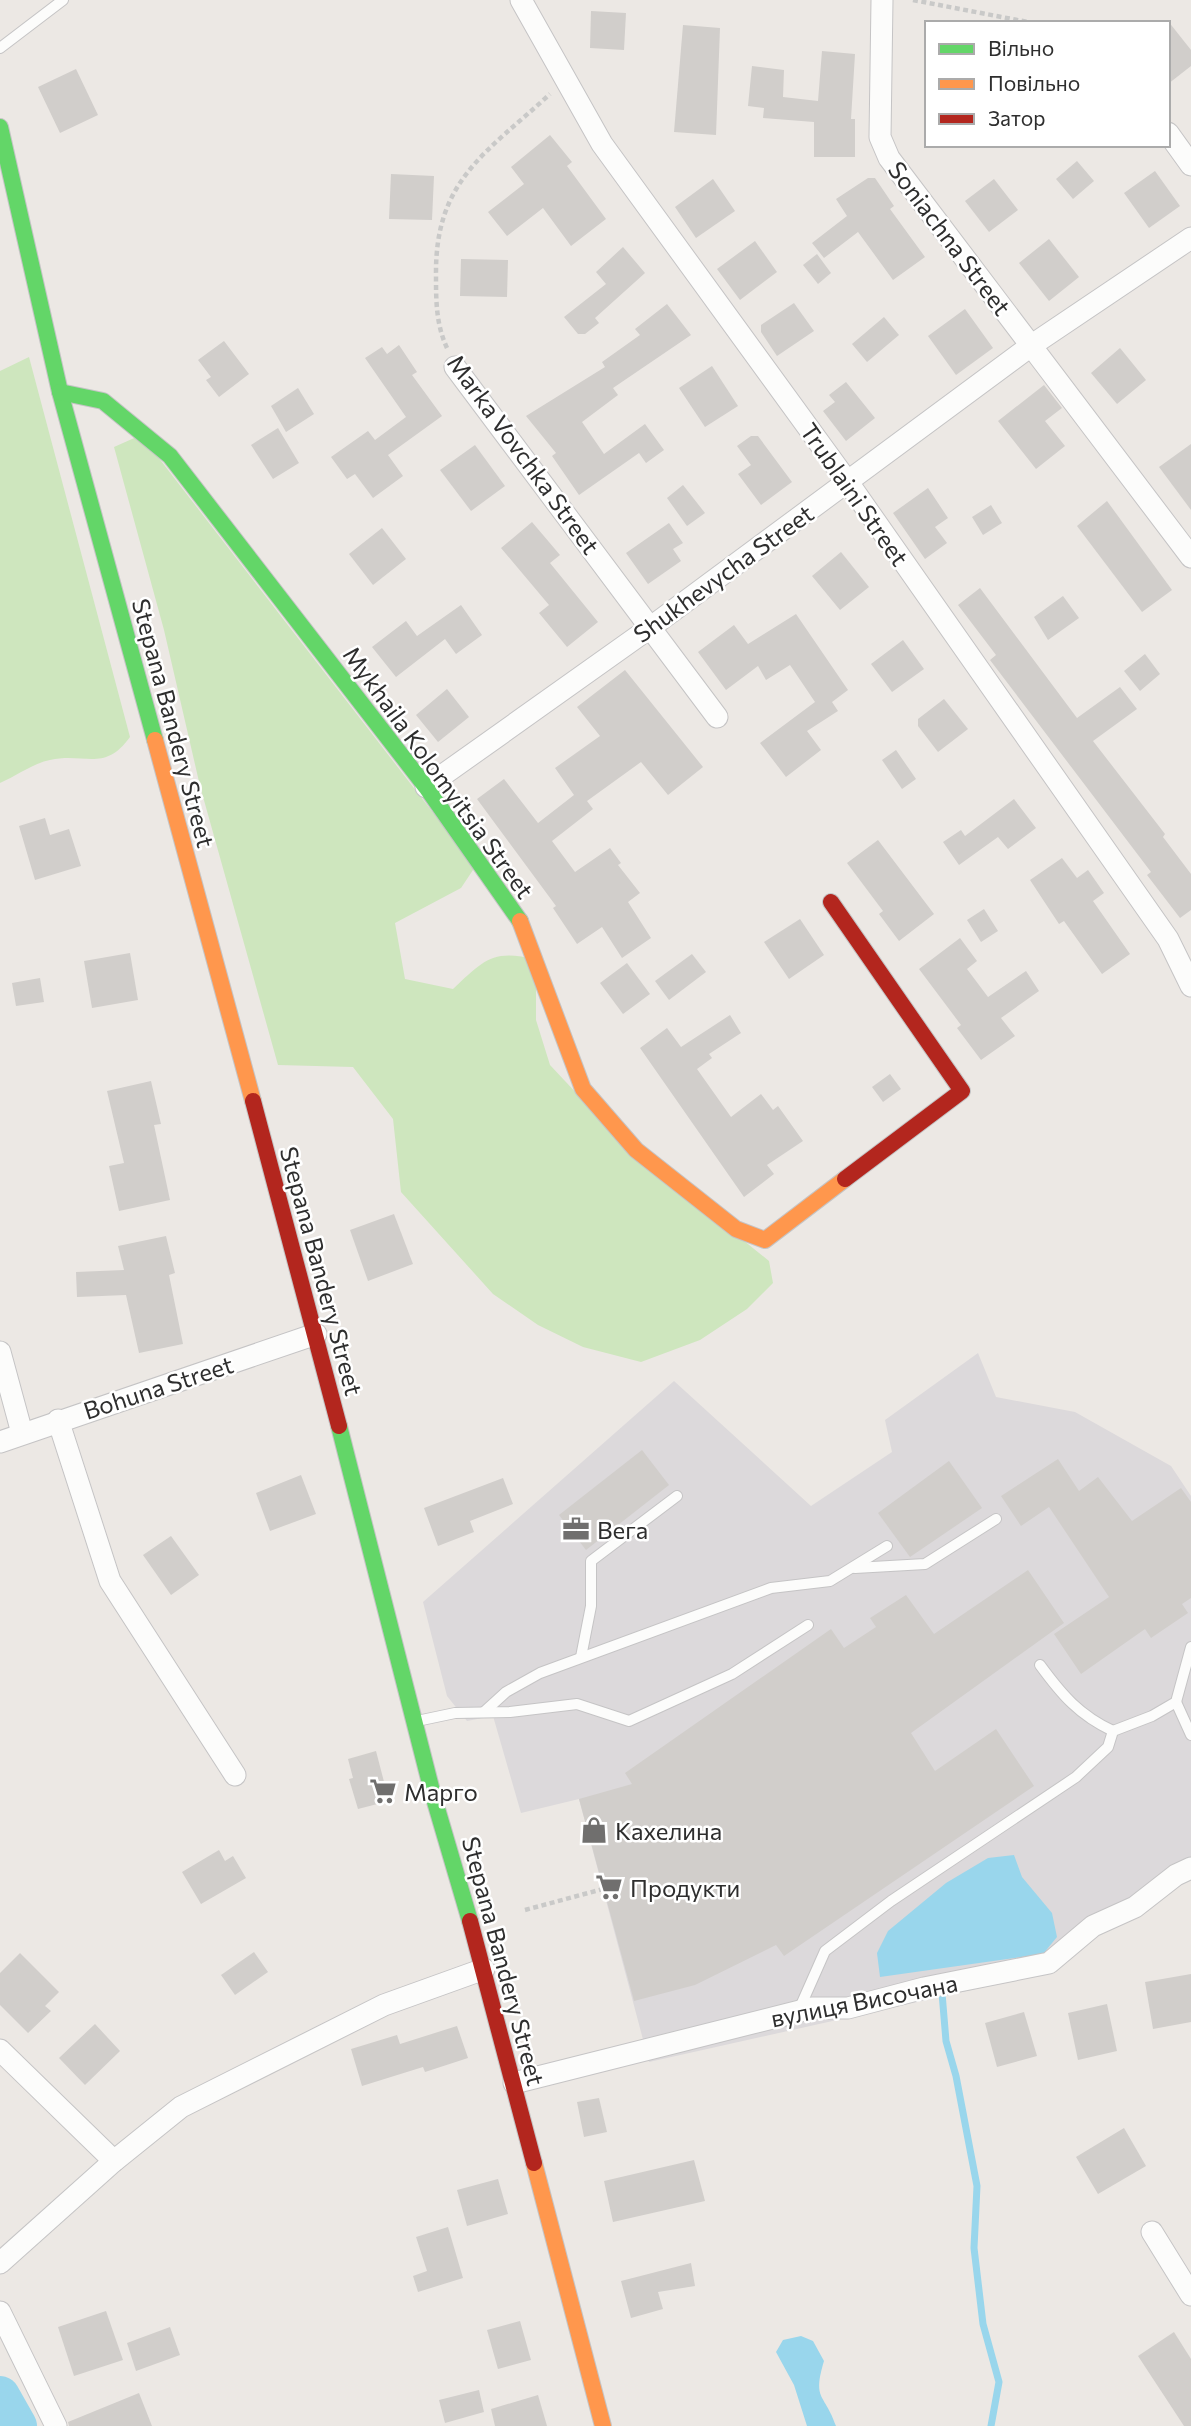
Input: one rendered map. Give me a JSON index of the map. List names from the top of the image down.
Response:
{
  "streets": {
    "main road": ["Stepana Bandery Street", "Mykhaila Kolomyitsia Street"],
    "street": [
      "Soniachna Street",
      "Marka Vovchka Street",
      "Trublaini Street",
      "Shukhevycha Street",
      "Bohuna Street",
      "вулиця Височана"
    ]
  },
  "crossings": [
    ["Soniachna Street", "Shukhevycha Street"],
    ["Marka Vovchka Street", "Trublaini Street"],
    ["Marka Vovchka Street", "Shukhevycha Street"],
    ["Trublaini Street", "Shukhevycha Street"],
    ["Shukhevycha Street", "Mykhaila Kolomyitsia Street"],
    ["Stepana Bandery Street", "Mykhaila Kolomyitsia Street"],
    ["Stepana Bandery Street", "Bohuna Street"],
    ["Stepana Bandery Street", "вулиця Височана"]
  ],
  "places": {
    "office": ["Вега"],
    "supermarket": ["Марго", "Продукти"],
    "shop": ["Кахелина"]
  },
  "legend": ["Вільно", "Повільно", "Затор"]
}
